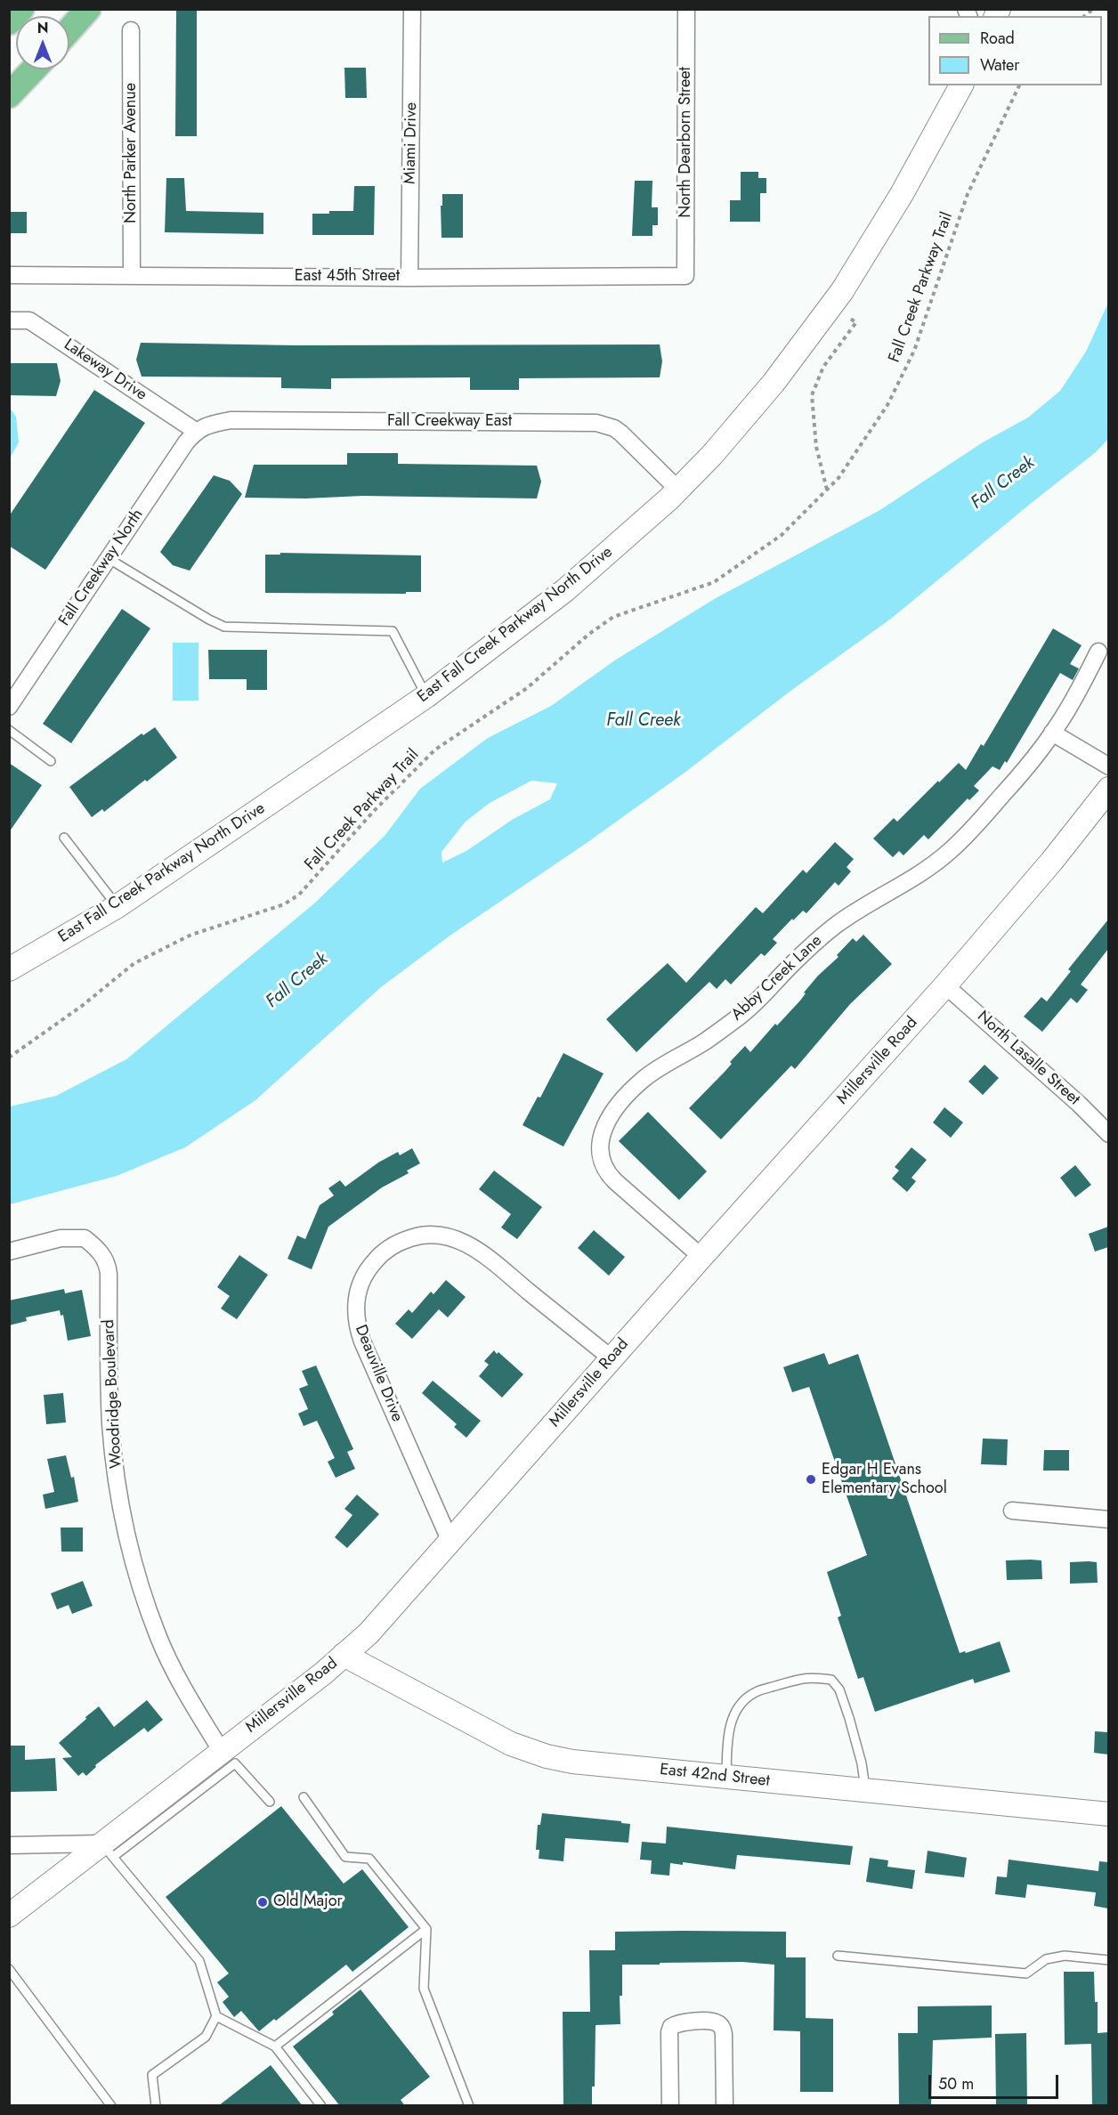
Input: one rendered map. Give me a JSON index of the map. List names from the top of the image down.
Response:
{
  "streets": {
    "street": [
      "North Dearborn Street",
      "Miami Drive",
      "North Parker Avenue",
      "East 45th Street",
      "Lakeway Drive",
      "Fall Creekway East",
      "Fall Creekway North",
      "East Fall Creek Parkway North Drive",
      "Abby Creek Lane",
      "North Lasalle Street",
      "Millersville Road",
      "Deauville Drive",
      "Woodridge Boulevard",
      "East 42nd Street"
    ],
    "path": ["Fall Creek Parkway Trail"]
  },
  "crossings": [
    ["North Dearborn Street", "East 45th Street"],
    ["Miami Drive", "East 45th Street"],
    ["North Parker Avenue", "East 45th Street"],
    ["Lakeway Drive", "Fall Creekway East"],
    ["Lakeway Drive", "Fall Creekway North"],
    ["Fall Creekway East", "Fall Creekway North"],
    ["Fall Creekway East", "East Fall Creek Parkway North Drive"],
    ["Abby Creek Lane", "Millersville Road"],
    ["North Lasalle Street", "Millersville Road"],
    ["Millersville Road", "Deauville Drive"],
    ["Millersville Road", "Woodridge Boulevard"],
    ["Millersville Road", "East 42nd Street"]
  ],
  "water": ["Fall Creek"],
  "places": ["Edgar H Evans Elementary School", "Old Major"],
  "legend": ["Road", "Water"],
  "scale_bar": "50 m",
  "north": "top"
}
